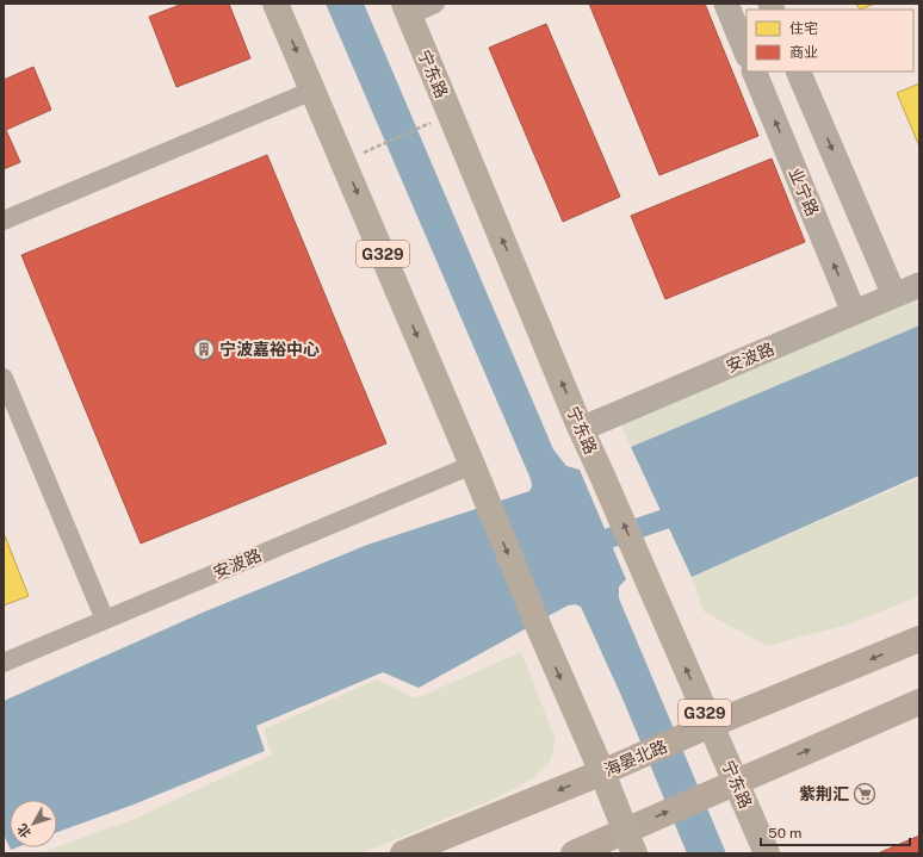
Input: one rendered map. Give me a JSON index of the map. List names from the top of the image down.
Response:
{
  "streets": {
    "main road": ["宁东路", "G329", "海晏北路"],
    "street": ["业宁路", "安波路"]
  },
  "crossings": [
    ["宁东路", "安波路"],
    ["宁东路", "海晏北路"],
    ["业宁路", "安波路"],
    ["G329", "安波路"],
    ["G329", "海晏北路"]
  ],
  "places": {
    "building": ["宁波嘉裕中心"],
    "supermarket": ["紫荆汇"]
  },
  "legend": ["住宅", "商业"],
  "scale_bar": "50 m",
  "north": "bottom left"
}
